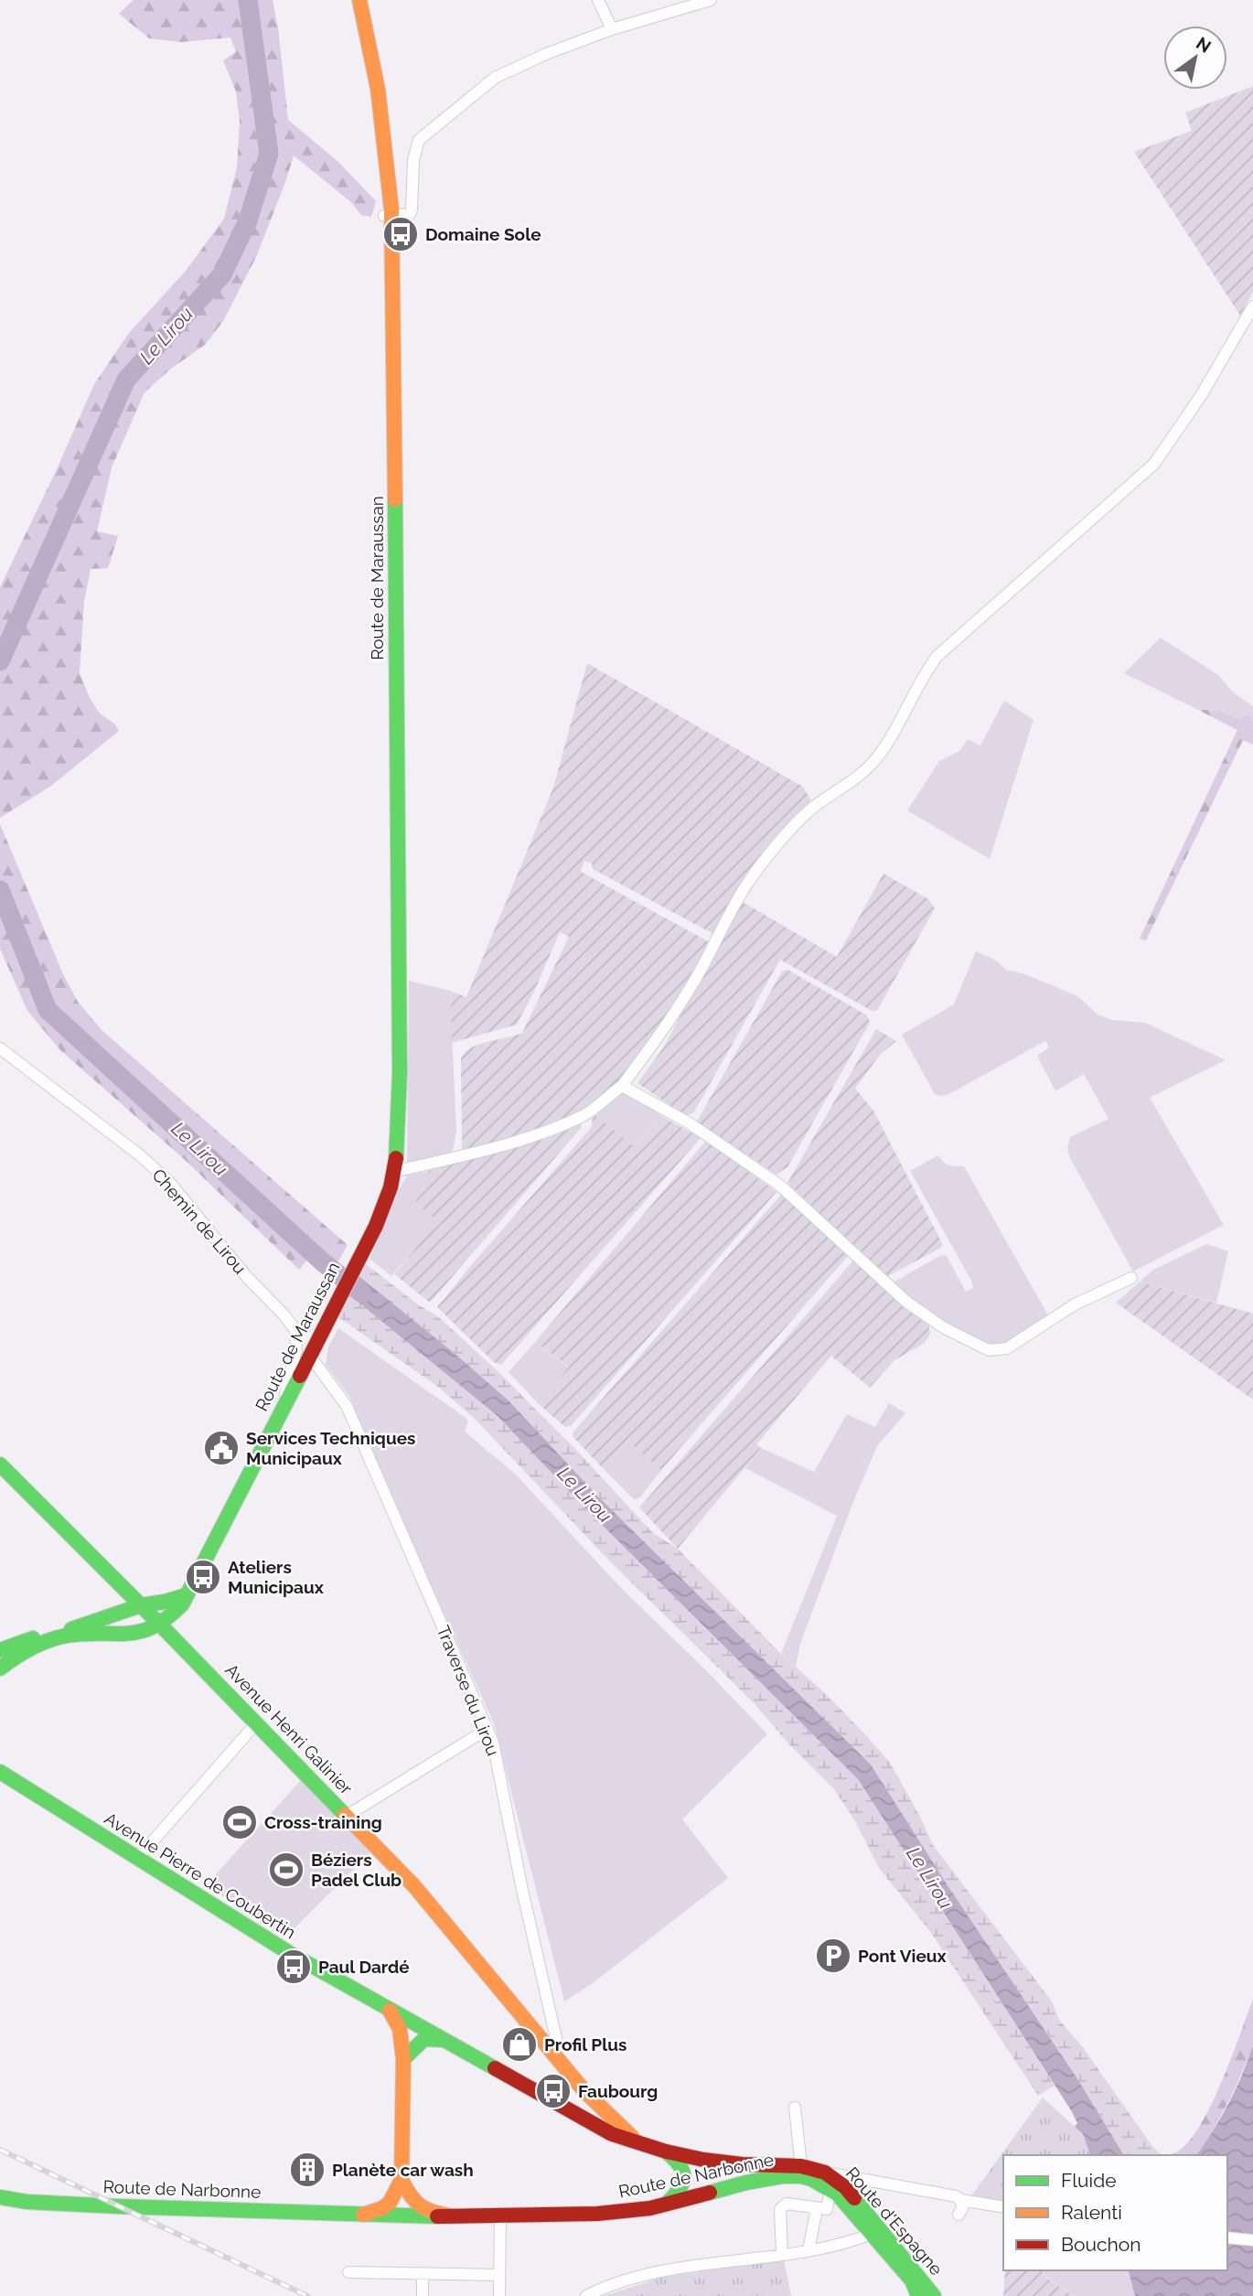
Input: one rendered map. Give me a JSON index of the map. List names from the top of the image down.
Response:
{
  "streets": {
    "main road": [
      "Route de Maraussan",
      "Avenue Henri Galinier",
      "Avenue Pierre de Coubertin",
      "Route de Narbonne",
      "Route d'Espagne"
    ],
    "street": ["Chemin de Lirou", "Traverse du Lirou"]
  },
  "crossings": [
    ["Route de Maraussan", "Chemin de Lirou"],
    ["Route de Maraussan", "Traverse du Lirou"],
    ["Route de Maraussan", "Avenue Henri Galinier"],
    ["Traverse du Lirou", "Avenue Henri Galinier"],
    ["Avenue Henri Galinier", "Avenue Pierre de Coubertin"],
    ["Avenue Pierre de Coubertin", "Route d'Espagne"],
    ["Route de Narbonne", "Route d'Espagne"]
  ],
  "water": ["Le Lirou"],
  "places": {
    "bus stop": [
      "Domaine Sole",
      "Ateliers Municipaux",
      "Paul Dardé",
      "Faubourg"
    ],
    "public building": ["Services Techniques Municipaux"],
    "sports": ["Cross-training", "Béziers Padel Club"],
    "parking": ["Pont Vieux"],
    "shop": ["Profil Plus"],
    "building": ["Planète car wash"]
  },
  "legend": ["Fluide", "Ralenti", "Bouchon"],
  "north": "top right"
}
